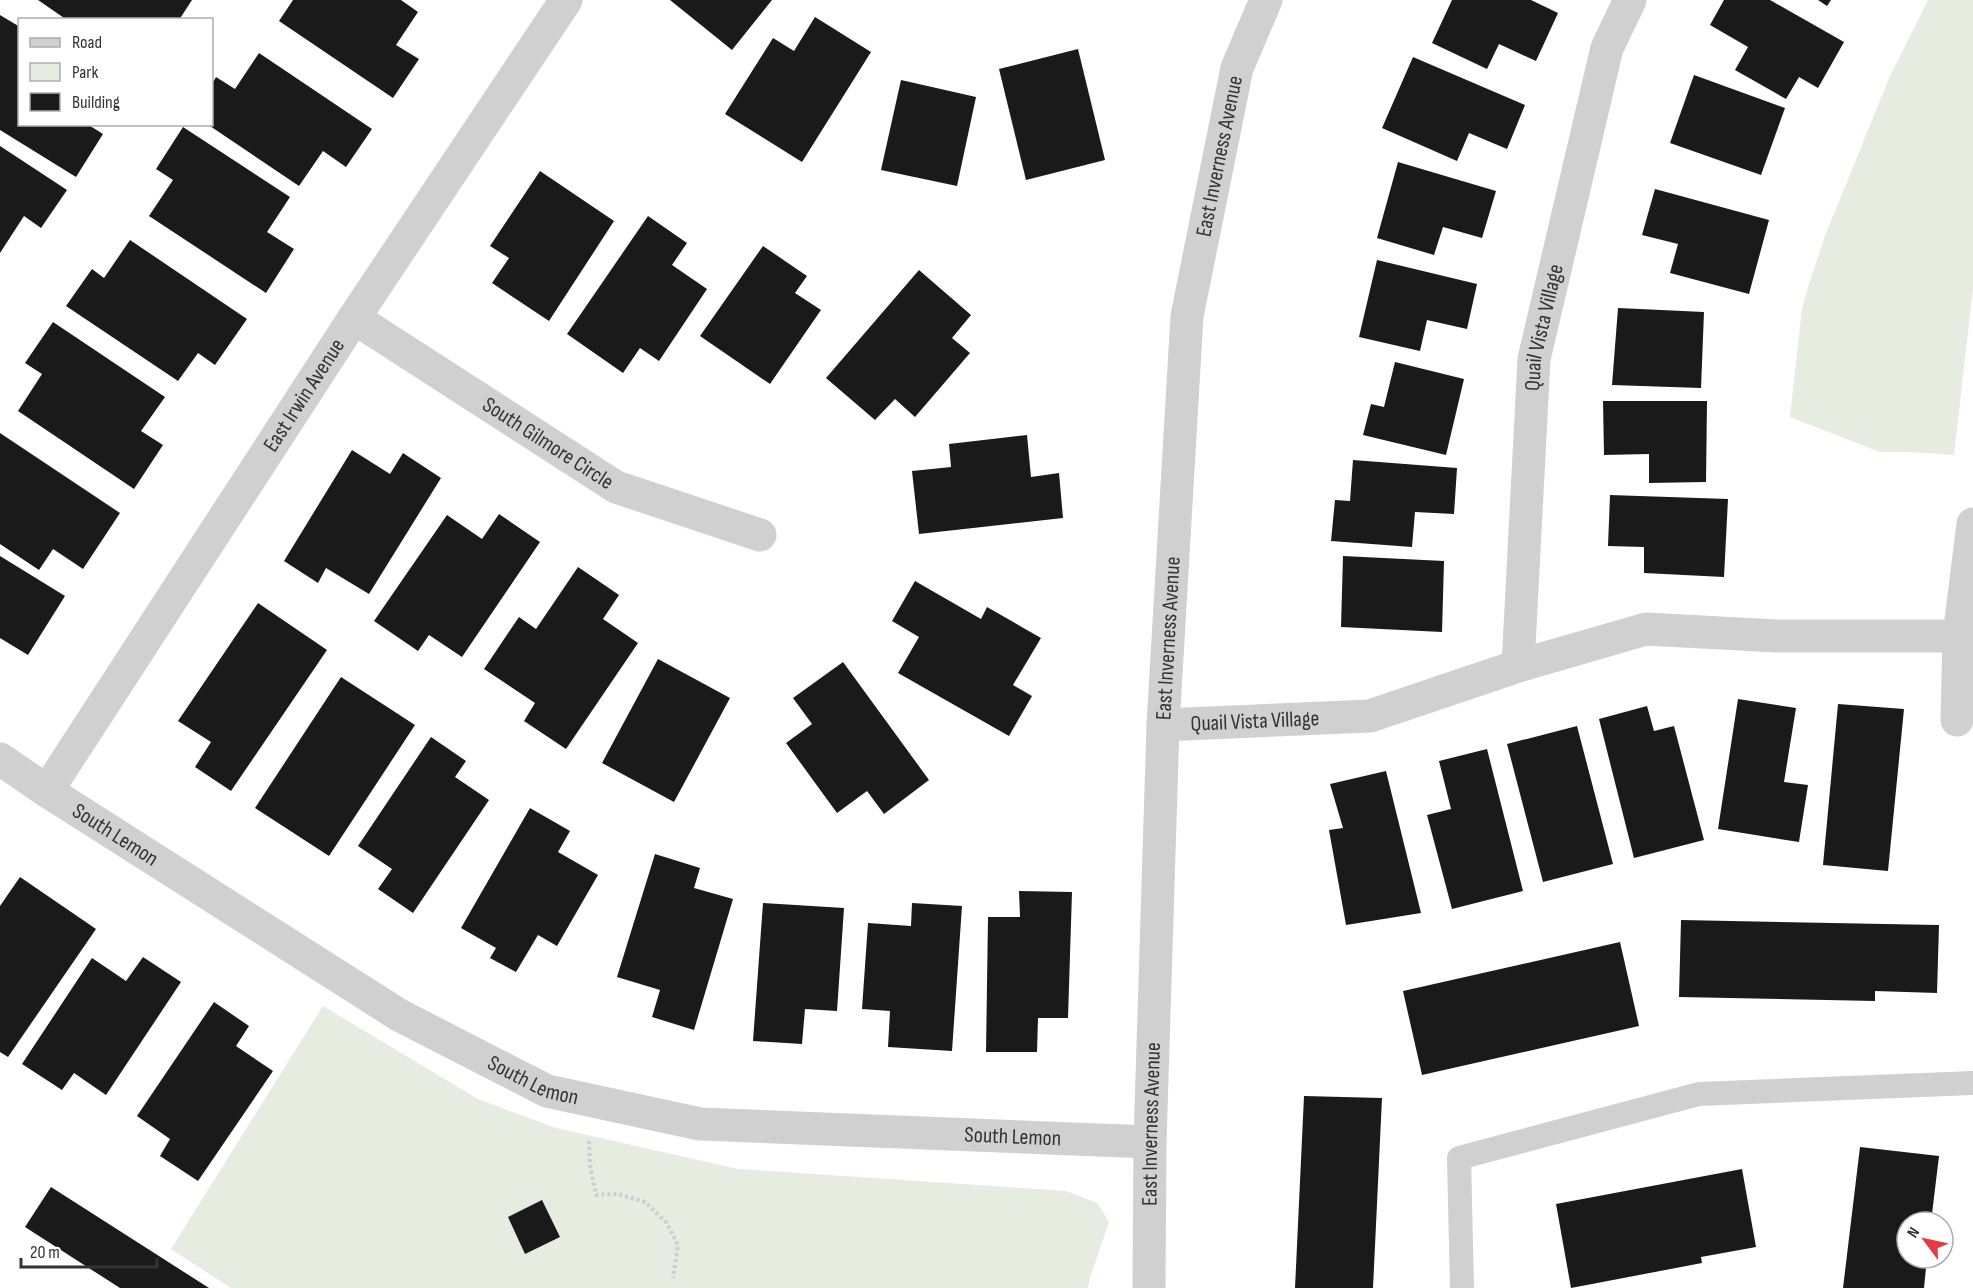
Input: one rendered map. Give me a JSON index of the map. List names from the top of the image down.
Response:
{
  "streets": {
    "street": [
      "East Inverness Avenue",
      "Quail Vista Village",
      "East Irwin Avenue",
      "South Gilmore Circle",
      "South Lemon"
    ]
  },
  "crossings": [
    ["East Inverness Avenue", "Quail Vista Village"],
    ["East Inverness Avenue", "South Lemon"],
    ["East Irwin Avenue", "South Gilmore Circle"],
    ["East Irwin Avenue", "South Lemon"]
  ],
  "legend": ["Road", "Park", "Building"],
  "scale_bar": "20 m",
  "north": "top left"
}
